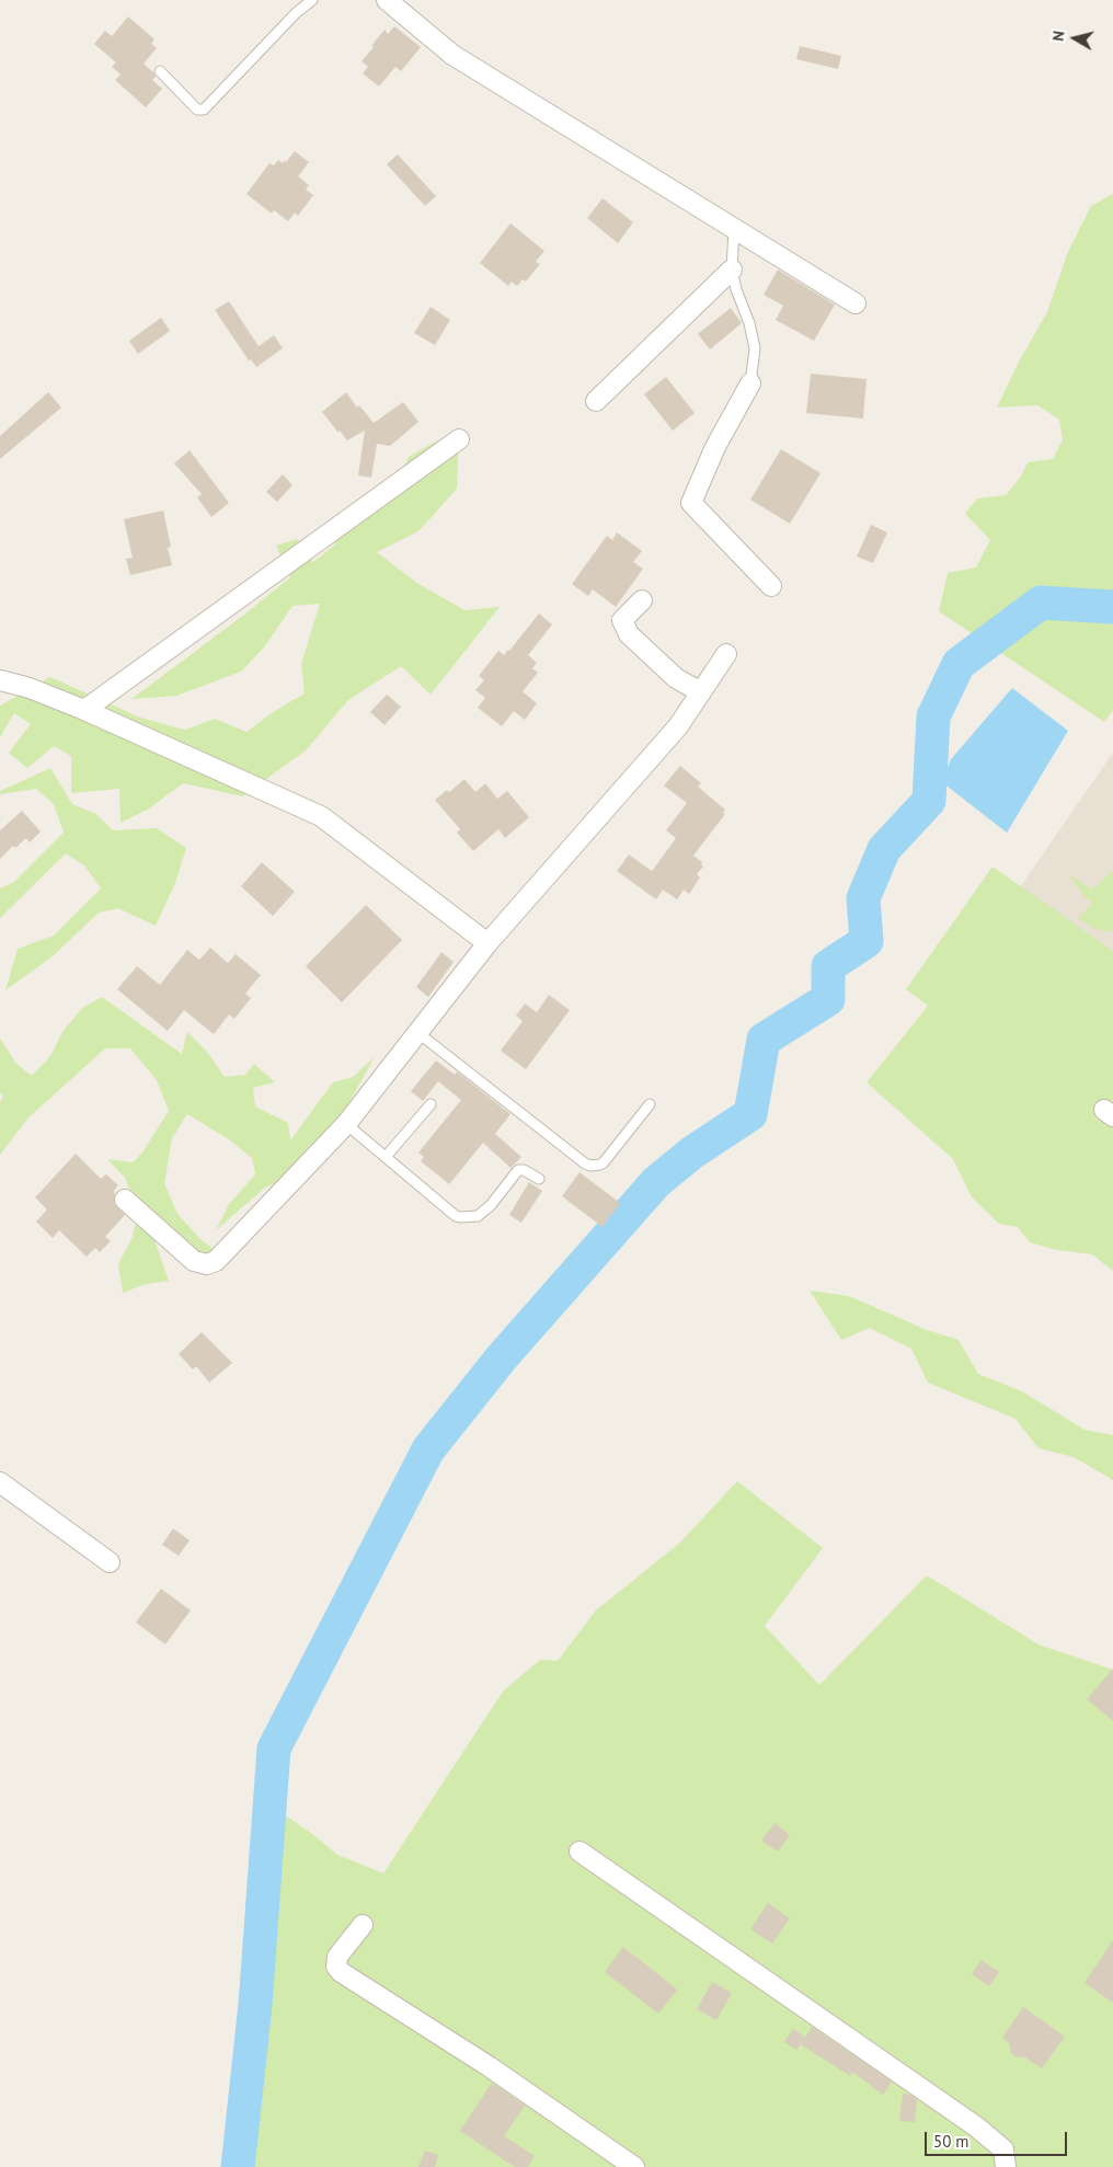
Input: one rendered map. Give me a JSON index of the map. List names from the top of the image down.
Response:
{
  "scale_bar": "50 m",
  "north": "left"
}
